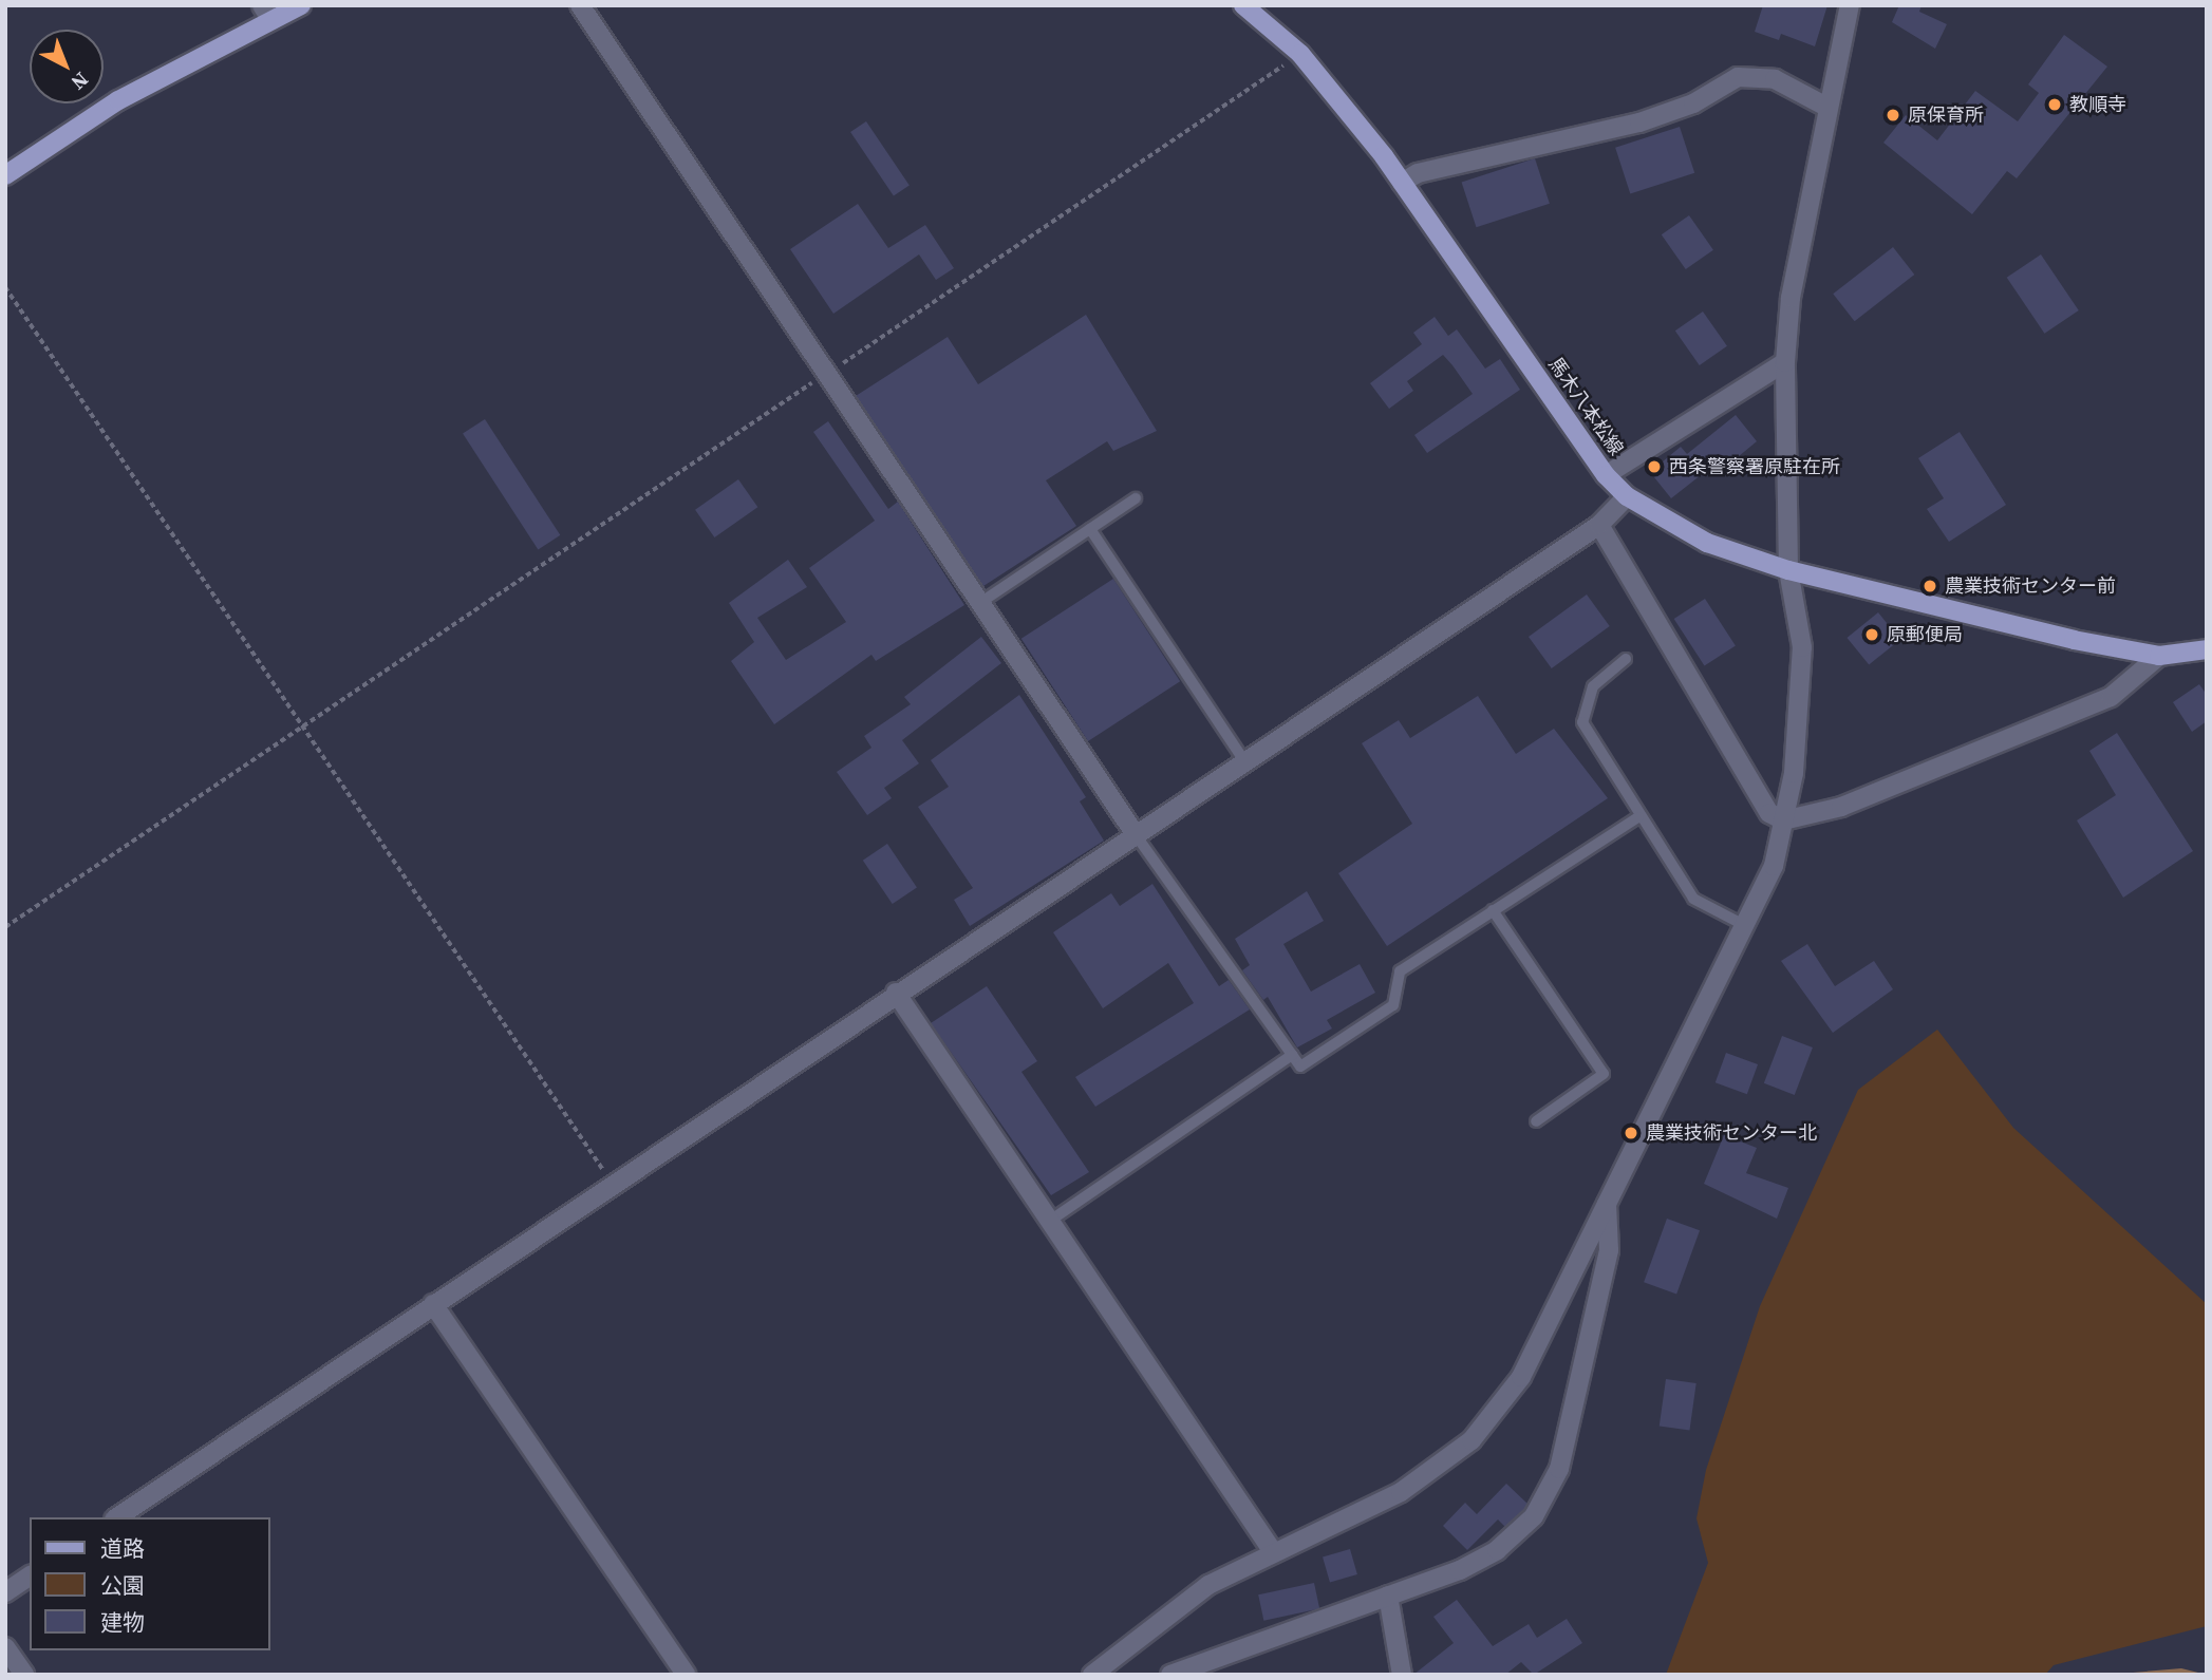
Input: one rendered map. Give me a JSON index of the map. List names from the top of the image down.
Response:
{
  "streets": {
    "main road": ["馬木八本松線"]
  },
  "places": [
    "教順寺",
    "原保育所",
    "西条警察署原駐在所",
    "農業技術センター前",
    "原郵便局",
    "農業技術センター北"
  ],
  "legend": ["道路", "公園", "建物"],
  "north": "bottom right"
}
